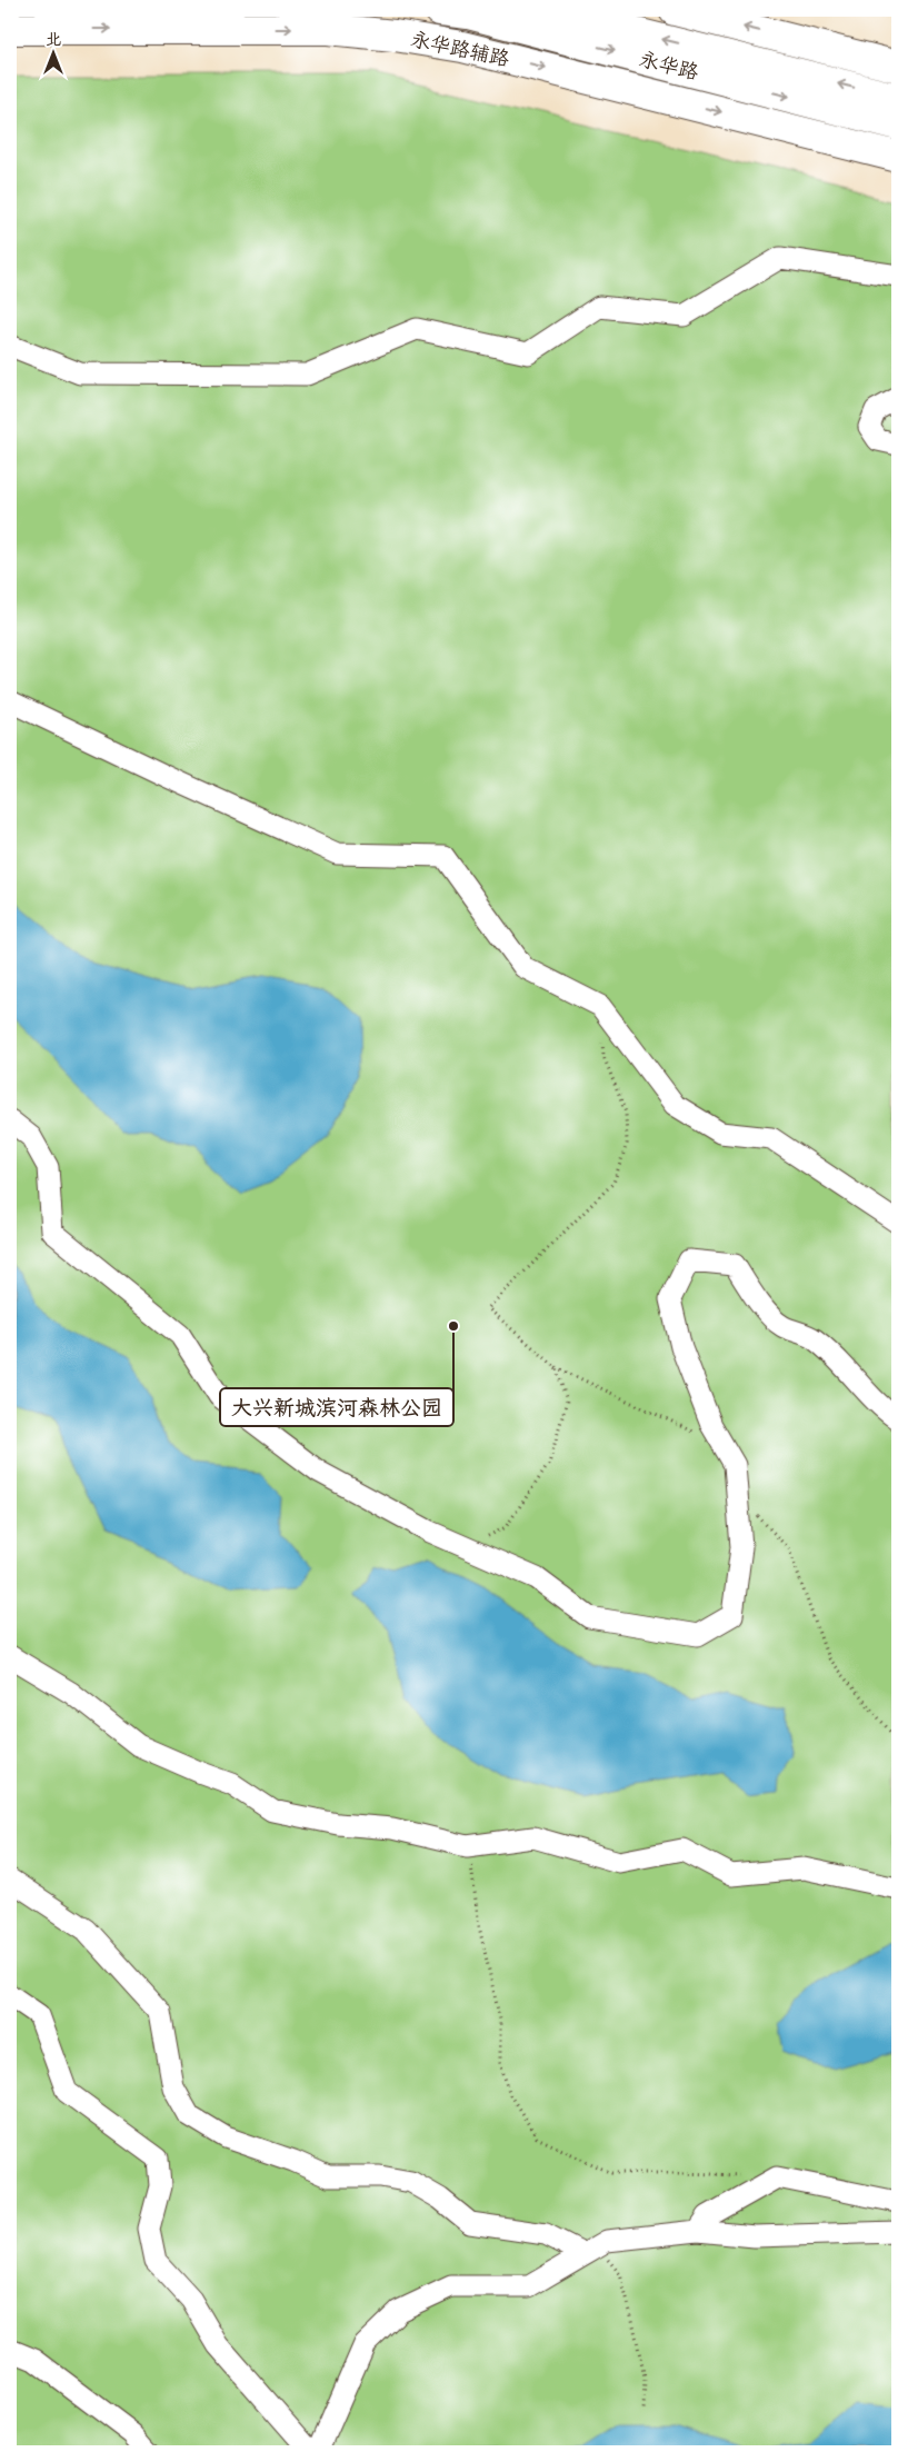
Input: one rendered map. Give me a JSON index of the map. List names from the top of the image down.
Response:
{
  "streets": {
    "street": ["永华路辅路", "永华路"]
  },
  "places": ["大兴新城滨河森林公园"],
  "north": "top"
}
